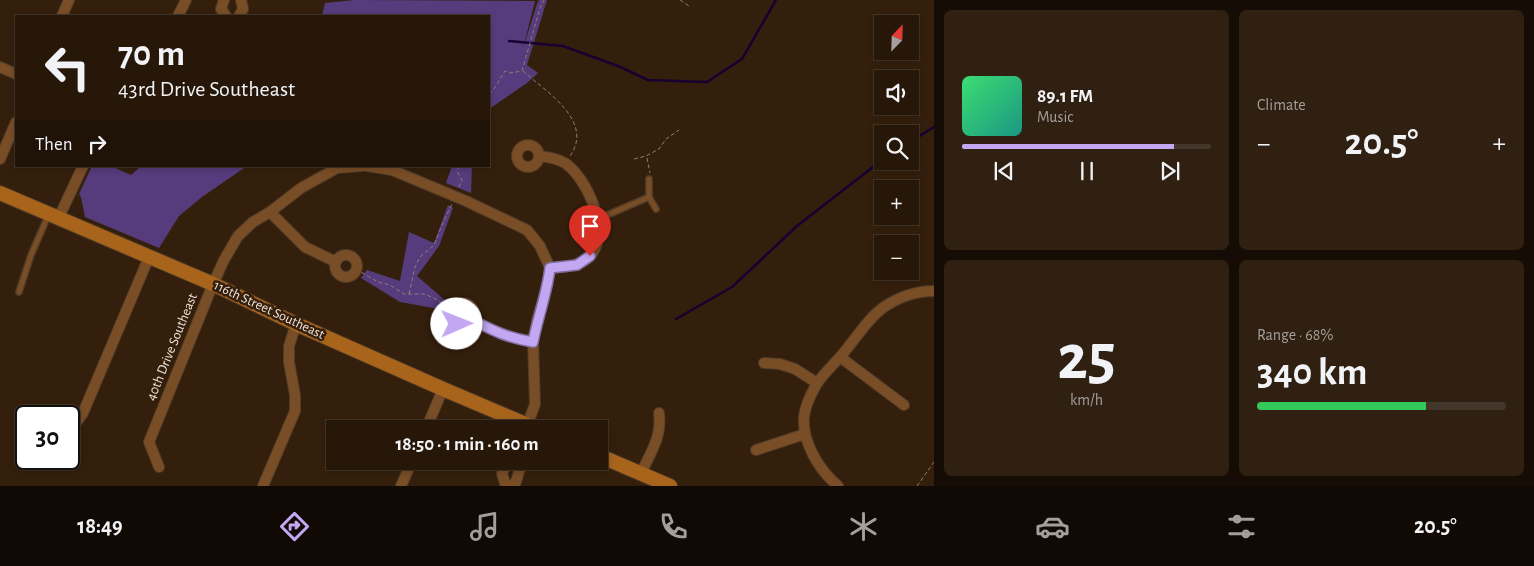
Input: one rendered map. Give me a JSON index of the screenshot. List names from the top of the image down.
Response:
{
  "streets": {
    "street": ["116th Street Southeast", "40th Drive Southeast"]
  },
  "crossings": [
    ["116th Street Southeast", "40th Drive Southeast"]
  ],
  "north": "top right",
  "page": {
    "tile": [
      "Climate",
      ["25", "km/h"],
      ["Range · 68%", "340 km"]
    ],
    "map_buttons": ["+", "−"],
    "turn": ["70 m", "43rd Drive Southeast"],
    "song": ["89.1 FM", "Music"],
    "then": "Then",
    "heat": ["−", "20.5°", "+"],
    "limit": "30",
    "trip": "18:50 · 1 min · 160 m",
    "tabs": ["18:49", "20.5°"]
  }
}
